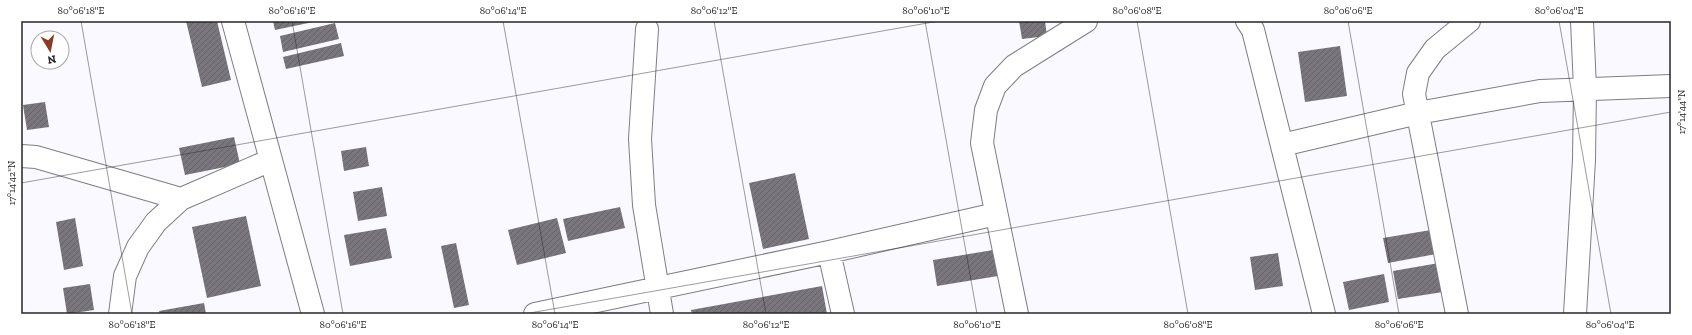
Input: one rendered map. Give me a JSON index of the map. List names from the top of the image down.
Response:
{
  "north": "bottom",
  "coordinates": [
    "80°06'18\"E",
    "80°06'16\"E",
    "80°06'14\"E",
    "80°06'12\"E",
    "80°06'10\"E",
    "80°06'08\"E",
    "80°06'06\"E",
    "80°06'04\"E",
    "17°14'44\"N",
    "17°14'42\"N"
  ]
}
